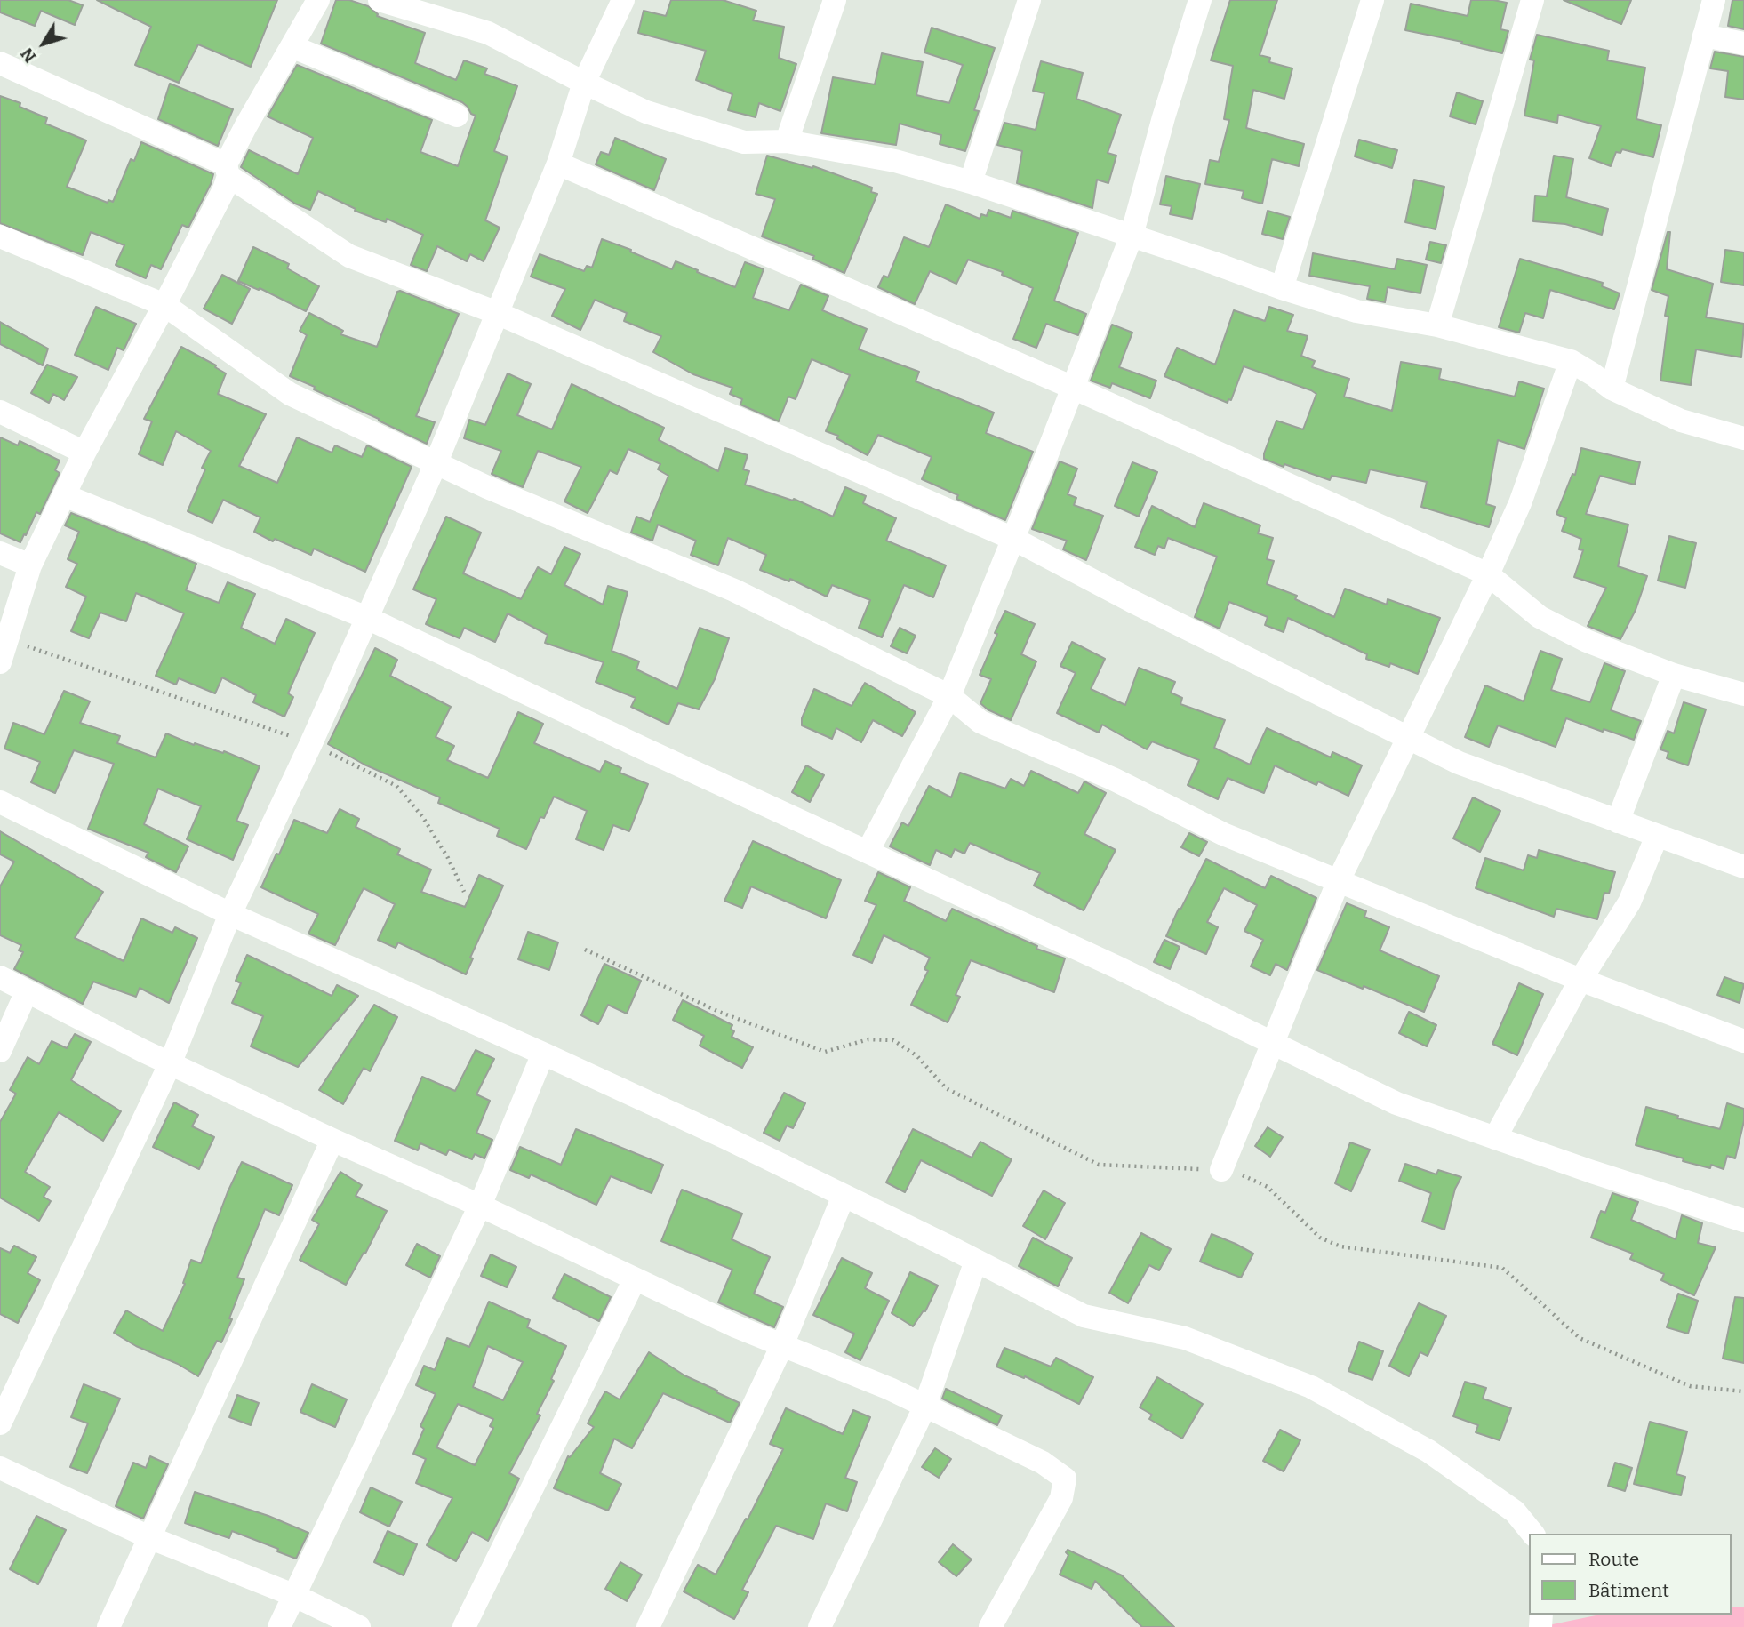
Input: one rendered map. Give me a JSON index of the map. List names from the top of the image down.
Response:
{
  "legend": ["Route", "Bâtiment"],
  "north": "bottom left"
}
